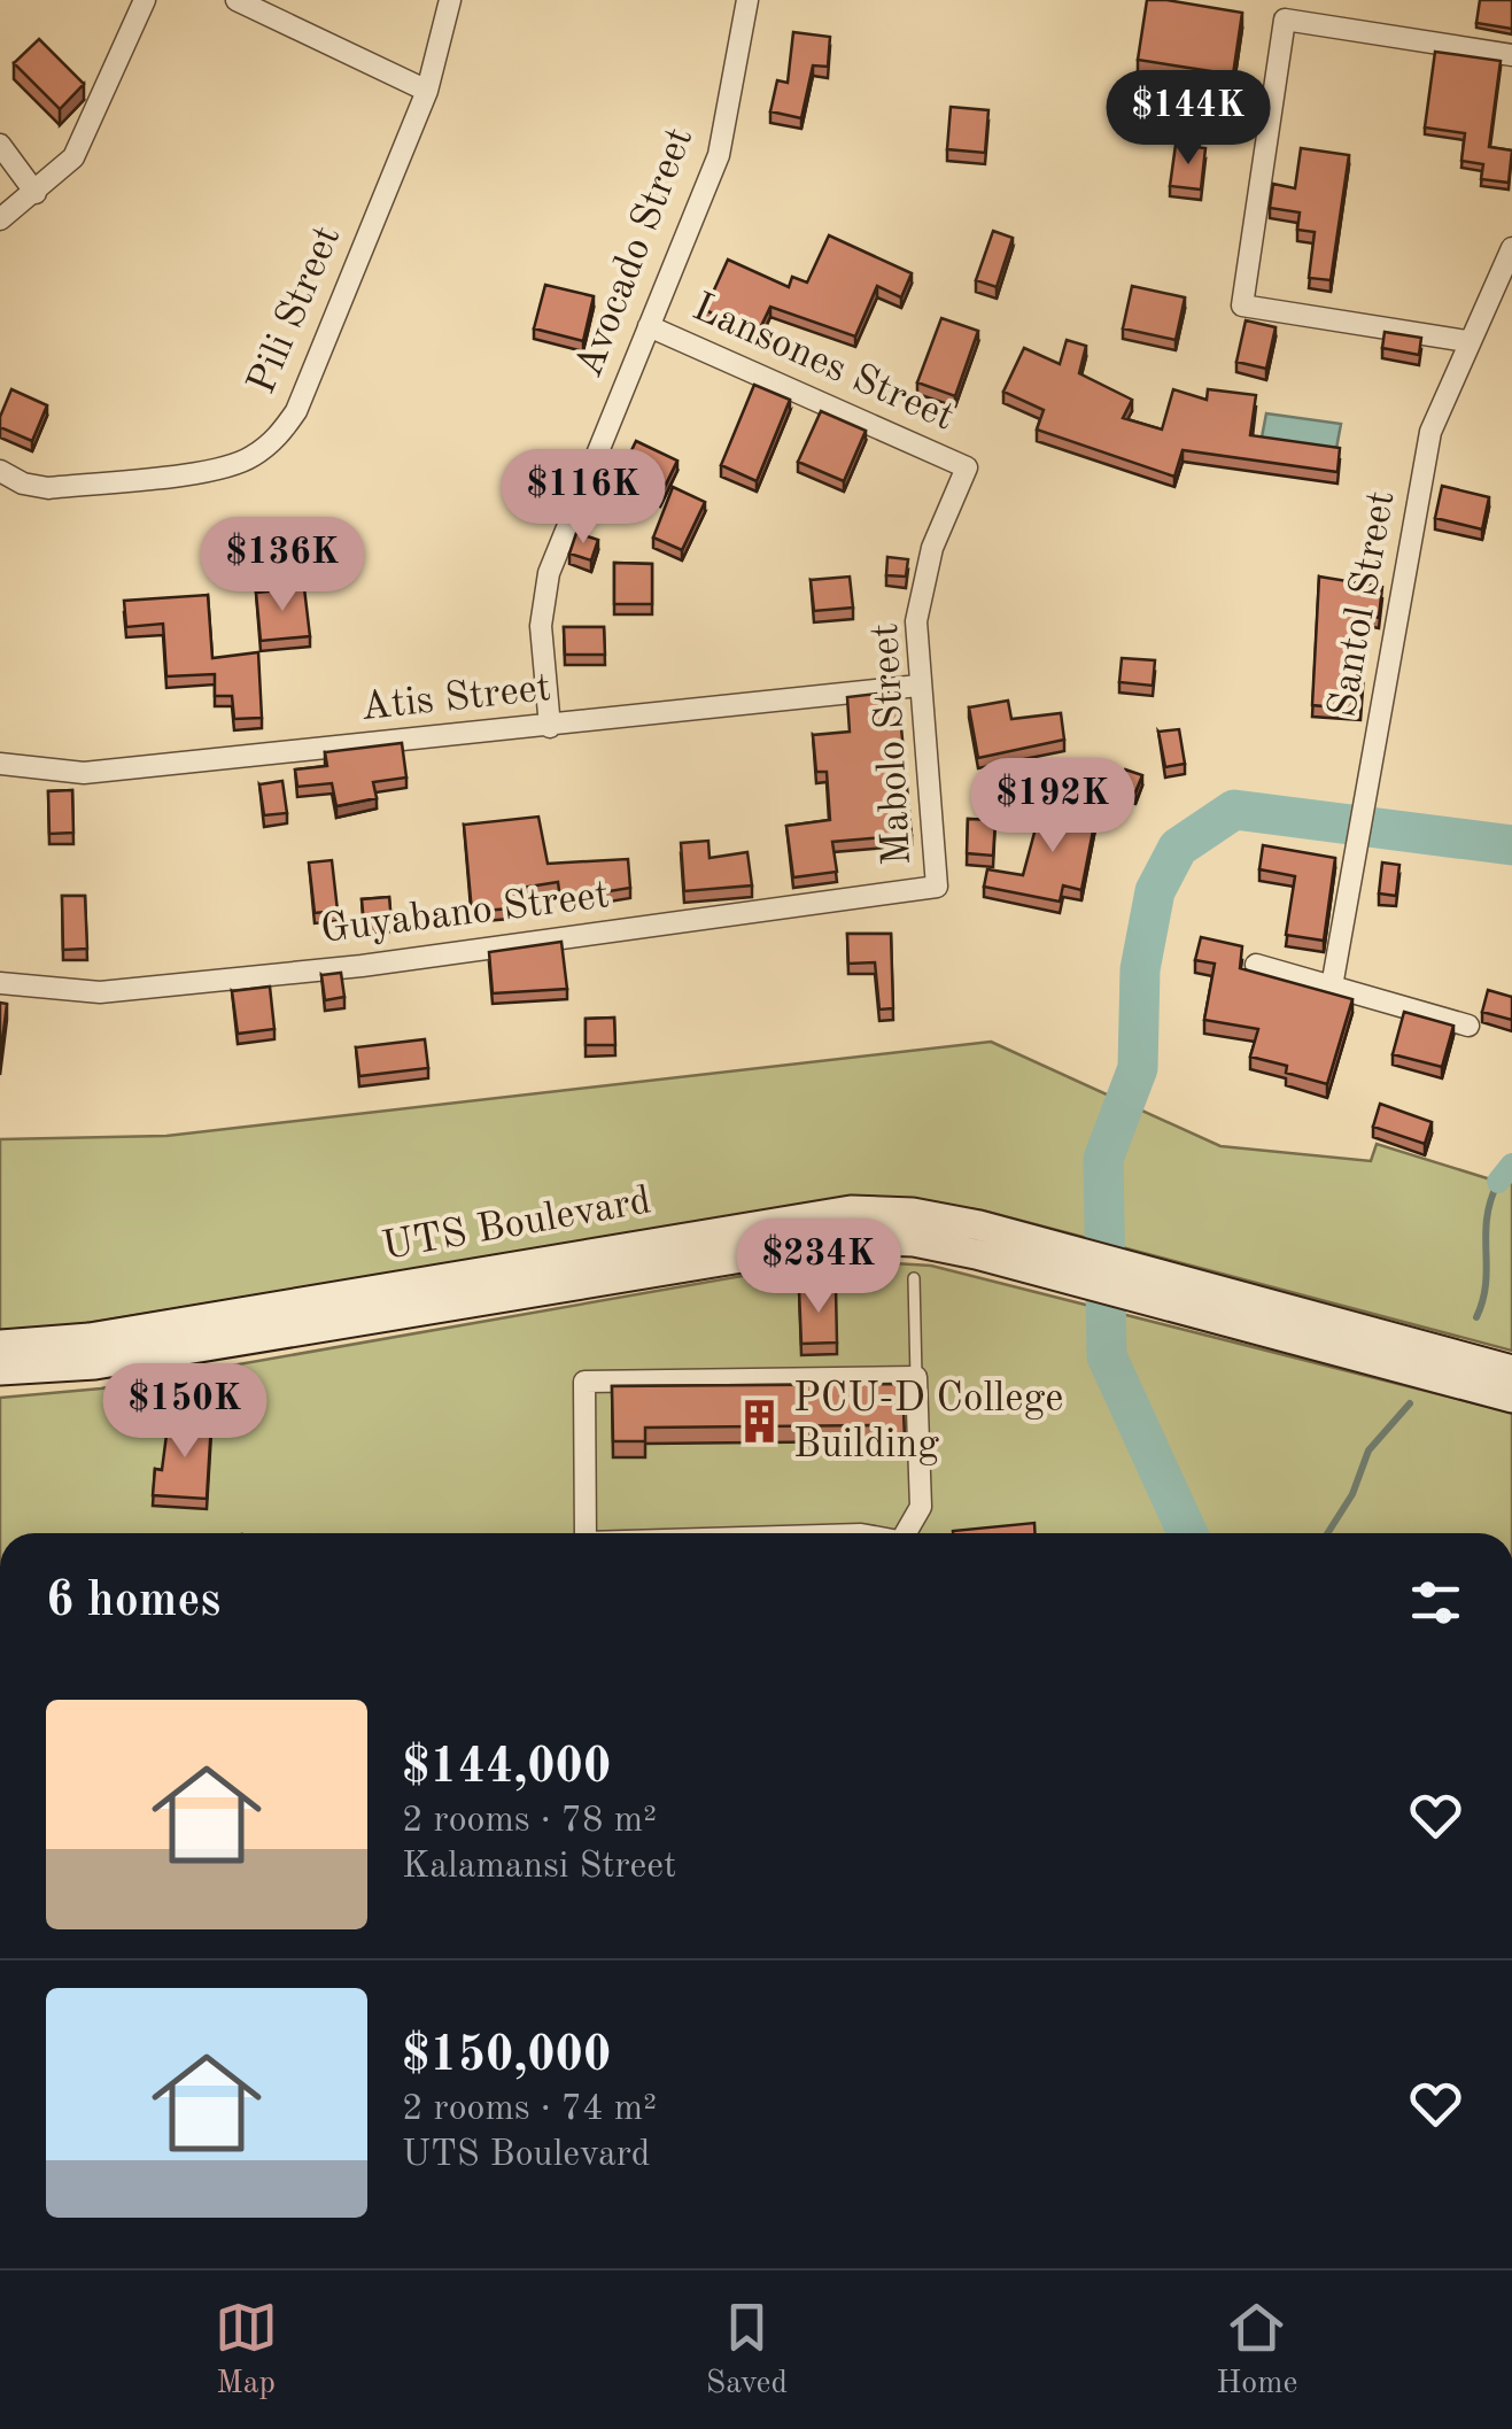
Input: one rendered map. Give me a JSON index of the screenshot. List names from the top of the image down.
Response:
{
  "streets": {
    "main road": ["UTS Boulevard"],
    "street": [
      "Avocado Street",
      "Pili Street",
      "Lansones Street",
      "Santol Street",
      "Atis Street",
      "Mabolo Street",
      "Guyabano Street"
    ]
  },
  "crossings": [
    ["Avocado Street", "Lansones Street"],
    ["Avocado Street", "Atis Street"],
    ["Lansones Street", "Mabolo Street"],
    ["Atis Street", "Mabolo Street"],
    ["Mabolo Street", "Guyabano Street"]
  ],
  "places": {
    "building": ["PCU-D College Building"]
  },
  "page": {
    "price": [
      "$144K",
      "$116K",
      "$136K",
      "$192K",
      "$234K",
      "$150K"
    ],
    "heading": "6 homes",
    "list": [
      {
        "name": "$144,000",
        "note": "2 rooms · 78 m² · Kalamansi Street"
      },
      {
        "name": "$150,000",
        "note": "2 rooms · 74 m² · UTS Boulevard"
      }
    ],
    "tabs": ["Map", "Saved", "Home"]
  }
}
